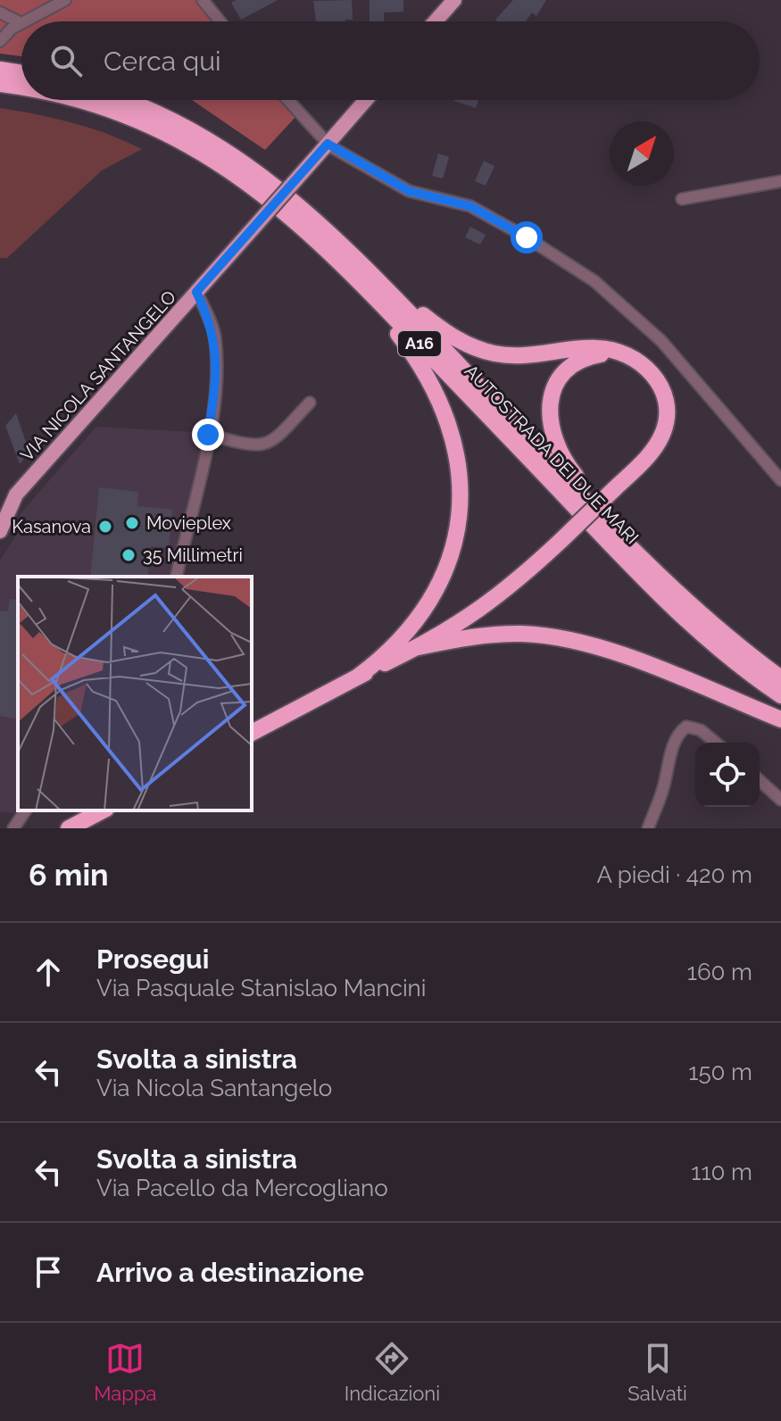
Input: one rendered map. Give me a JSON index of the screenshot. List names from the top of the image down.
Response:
{
  "streets": {
    "highway": ["A16", "AUTOSTRADA DEI DUE MARI"],
    "main road": ["VIA NICOLA SANTANGELO"]
  },
  "places": ["Movieplex", "Kasanova", "35 Millimetri"],
  "north": "top right",
  "page": {
    "search": "Cerca qui",
    "heading": ["6 min", "A piedi · 420 m"],
    "list": [
      ["Prosegui", "Via Pasquale Stanislao Mancini", "160 m"],
      ["Svolta a sinistra", "Via Nicola Santangelo", "150 m"],
      ["Svolta a sinistra", "Via Pacello da Mercogliano", "110 m"],
      "Arrivo a destinazione"
    ],
    "nav": ["Mappa", "Indicazioni", "Salvati"]
  }
}
